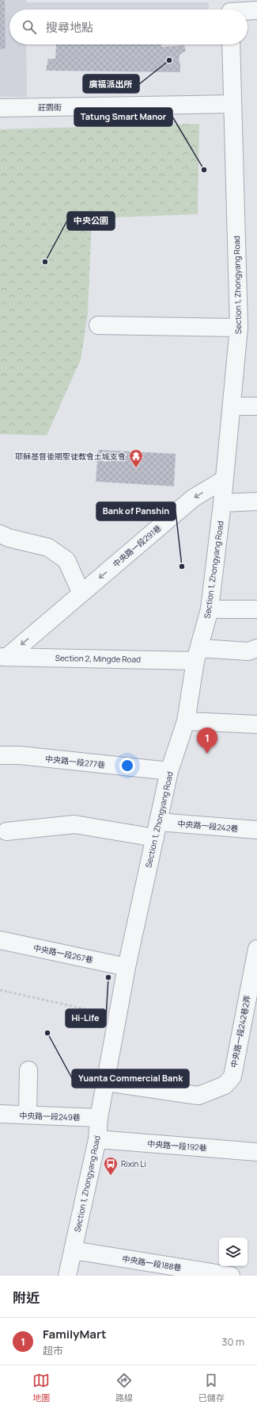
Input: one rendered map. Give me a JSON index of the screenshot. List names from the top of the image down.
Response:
{
  "streets": {
    "street": [
      "莊園街",
      "Section 1, Zhongyang Road",
      "中央路一段291巷",
      "Section 2, Mingde Road",
      "中央路一段277巷",
      "中央路一段242巷",
      "中央路一段267巷",
      "中央路一段242巷2弄",
      "中央路一段249巷",
      "中央路一段192巷",
      "中央路一段188巷"
    ]
  },
  "crossings": [
    ["莊園街", "Section 1, Zhongyang Road"],
    ["Section 1, Zhongyang Road", "中央路一段291巷"],
    ["Section 1, Zhongyang Road", "Section 2, Mingde Road"],
    ["Section 1, Zhongyang Road", "中央路一段277巷"],
    ["Section 1, Zhongyang Road", "中央路一段242巷"],
    ["Section 1, Zhongyang Road", "中央路一段267巷"],
    ["Section 1, Zhongyang Road", "中央路一段242巷2弄"],
    ["Section 1, Zhongyang Road", "中央路一段249巷"],
    ["Section 1, Zhongyang Road", "中央路一段192巷"],
    ["Section 1, Zhongyang Road", "中央路一段188巷"],
    ["中央路一段291巷", "Section 2, Mingde Road"]
  ],
  "one_way": ["中央路一段291巷"],
  "places": {
    "other": [
      "廣福派出所",
      "Tatung Smart Manor",
      "中央公園",
      "Bank of Panshin",
      "Hi-Life",
      "Yuanta Commercial Bank"
    ],
    "temple": ["耶穌基督後期聖徒教會土城支會"],
    "bus stop": ["Rixin Li"]
  },
  "page": {
    "search": "搜尋地點",
    "pins": "1",
    "heading": "附近",
    "list": [
      {
        "mark": "1",
        "name": "FamilyMart",
        "note": "超市",
        "value": "30 m"
      }
    ],
    "nav": ["地圖", "路線", "已儲存"]
  }
}
